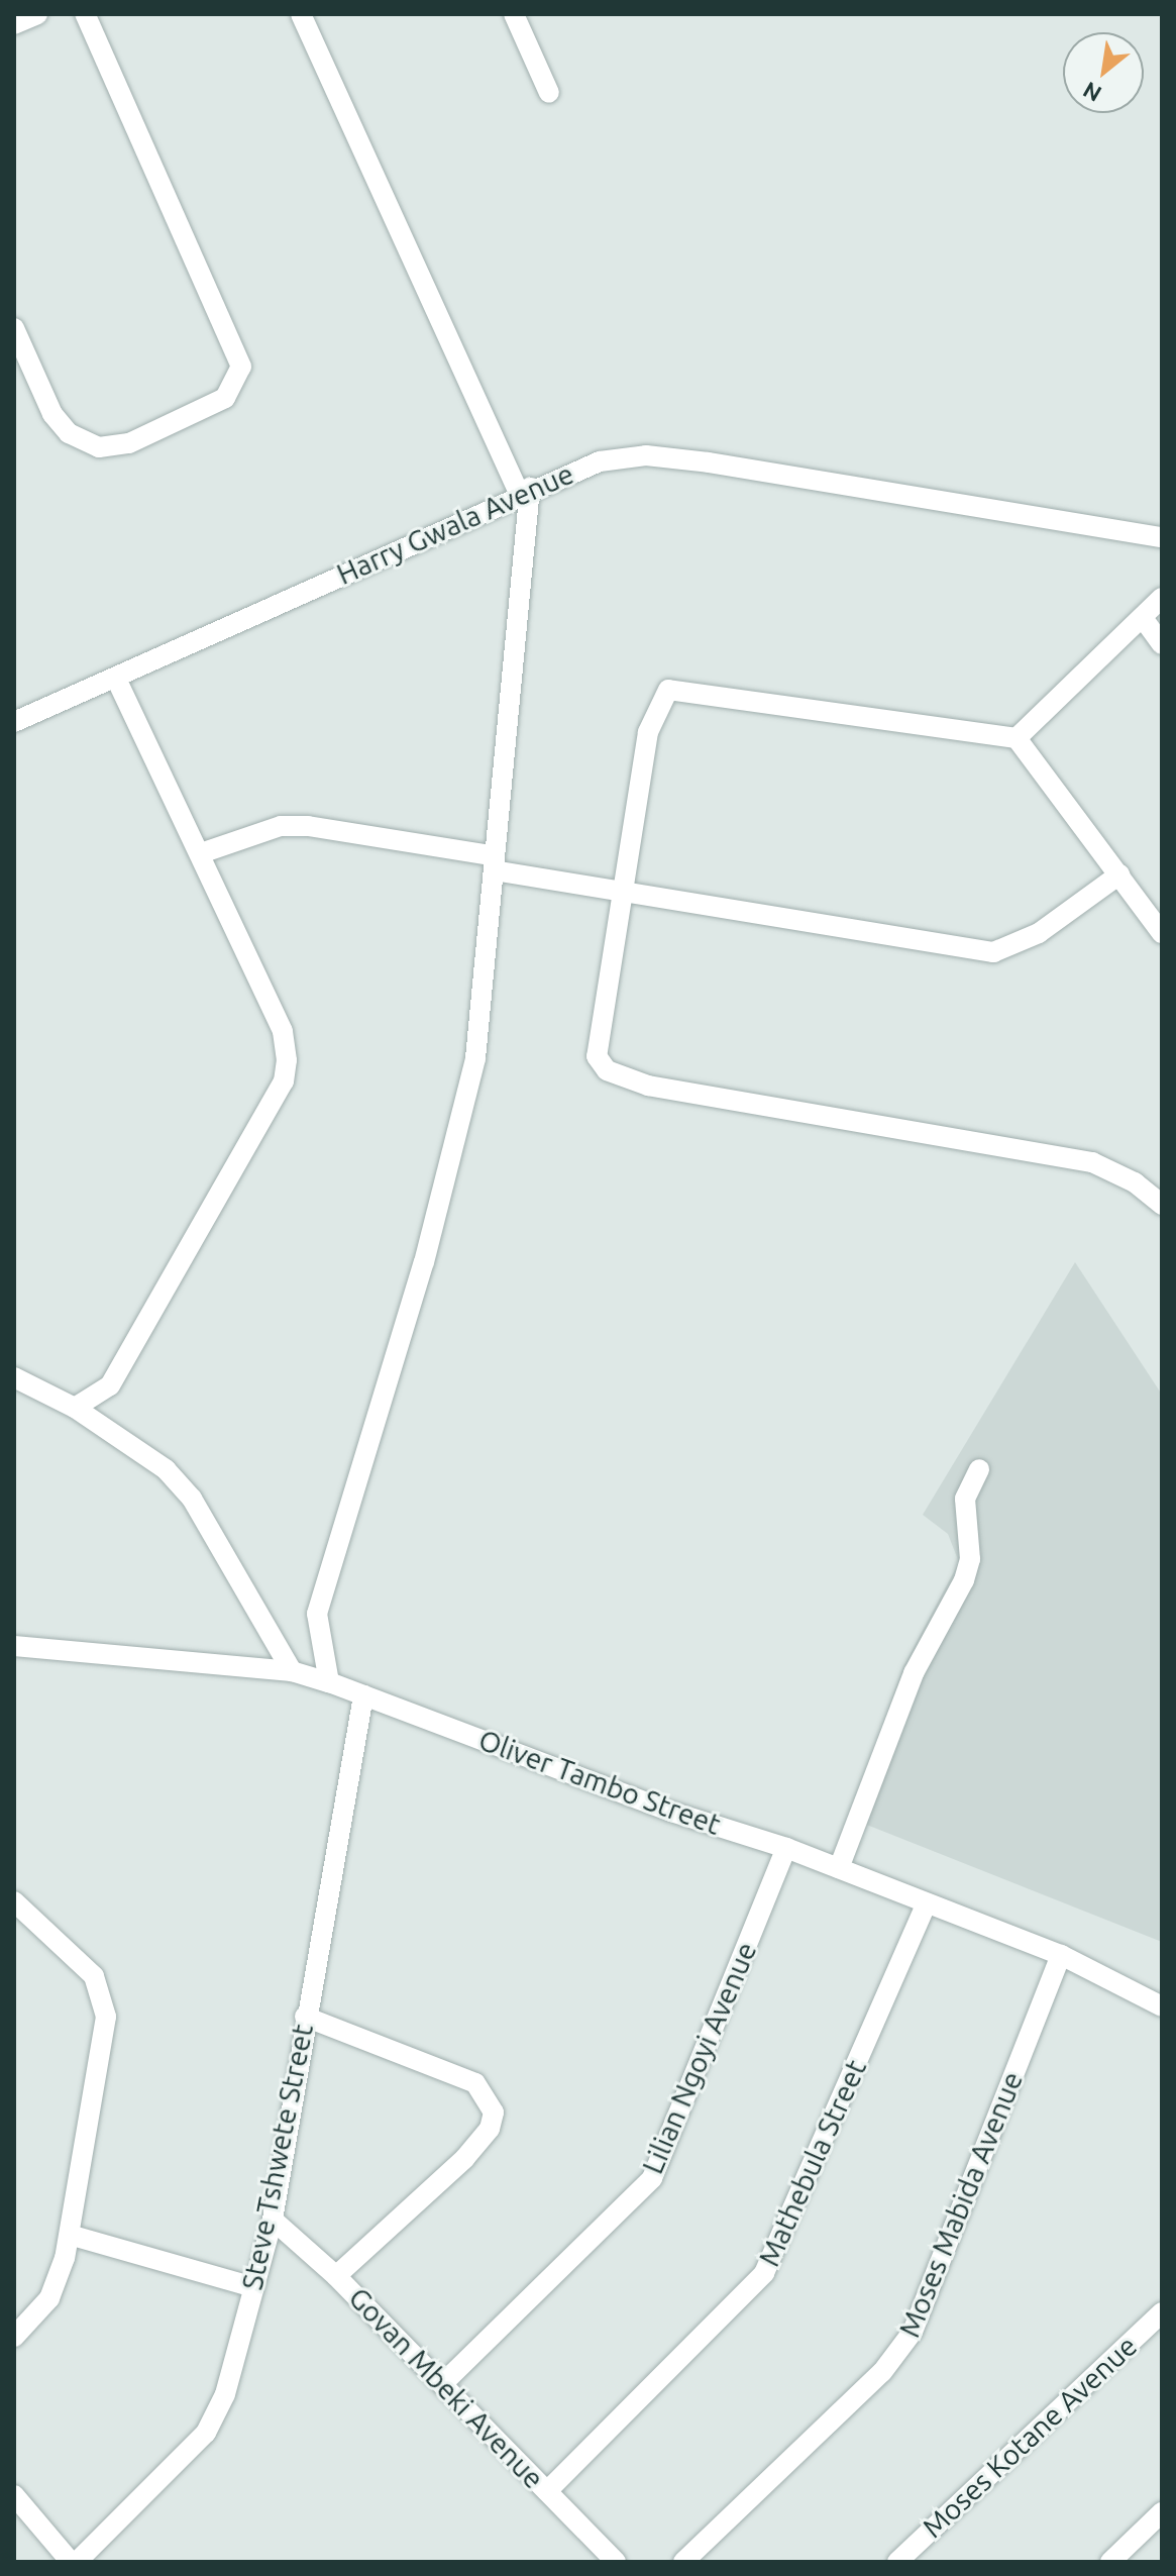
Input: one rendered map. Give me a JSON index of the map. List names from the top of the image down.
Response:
{
  "streets": {
    "street": [
      "Harry Gwala Avenue",
      "Oliver Tambo Street",
      "Lilian Ngoyi Avenue",
      "Steve Tshwete Street",
      "Mathebula Street",
      "Moses Mabida Avenue",
      "Govan Mbeki Avenue",
      "Moses Kotane Avenue"
    ]
  },
  "crossings": [
    ["Oliver Tambo Street", "Lilian Ngoyi Avenue"],
    ["Oliver Tambo Street", "Steve Tshwete Street"],
    ["Oliver Tambo Street", "Mathebula Street"],
    ["Oliver Tambo Street", "Moses Mabida Avenue"],
    ["Lilian Ngoyi Avenue", "Govan Mbeki Avenue"],
    ["Steve Tshwete Street", "Govan Mbeki Avenue"],
    ["Mathebula Street", "Govan Mbeki Avenue"]
  ],
  "north": "bottom left"
}
